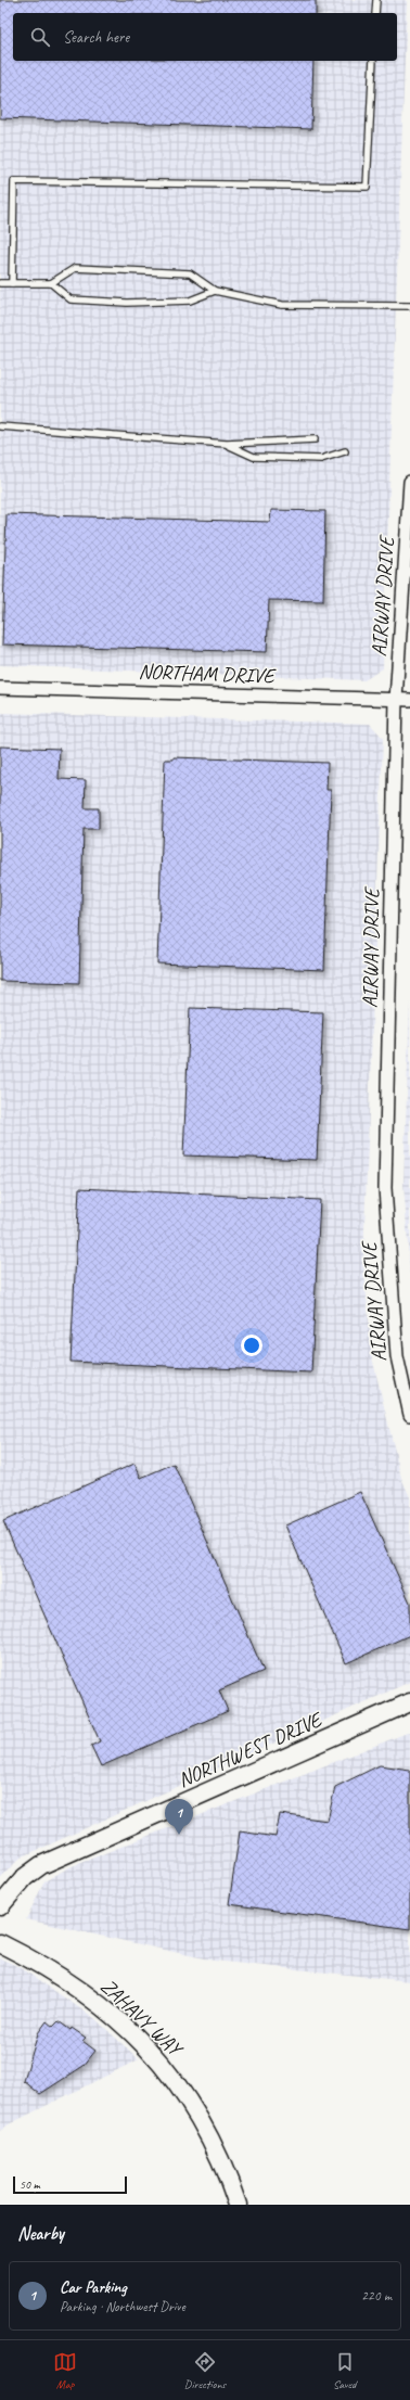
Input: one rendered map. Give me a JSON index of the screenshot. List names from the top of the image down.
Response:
{
  "streets": {
    "street": [
      "AIRWAY DRIVE",
      "NORTHAM DRIVE",
      "NORTHWEST DRIVE",
      "ZAHAVY WAY"
    ]
  },
  "crossings": [
    ["AIRWAY DRIVE", "NORTHAM DRIVE"]
  ],
  "scale_bar": "50 m",
  "page": {
    "search": "Search here",
    "pins": "1",
    "scale": "50 m",
    "heading": "Nearby",
    "list": [
      {
        "mark": "1",
        "name": "Car Parking",
        "note": "Parking · Northwest Drive",
        "value": "220 m"
      }
    ],
    "nav": ["Map", "Directions", "Saved"]
  }
}
